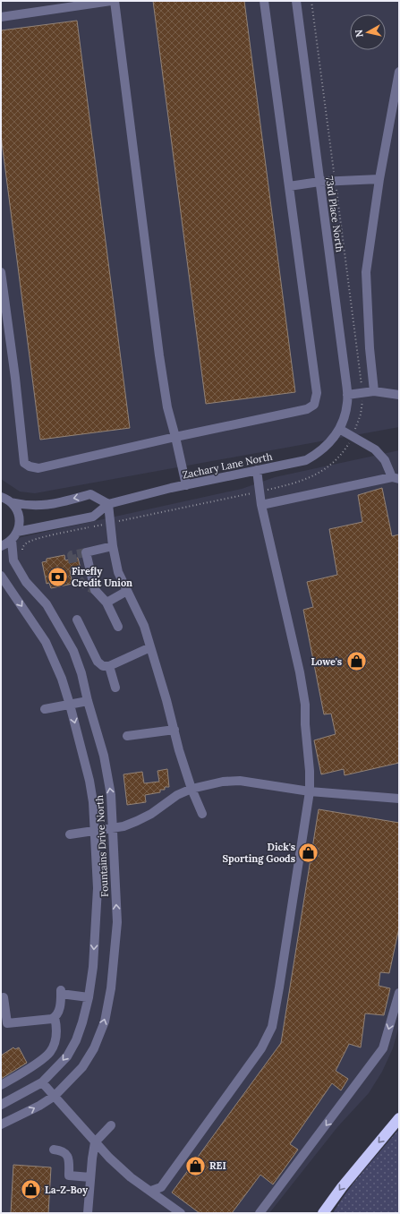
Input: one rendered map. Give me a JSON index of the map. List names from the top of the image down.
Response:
{
  "streets": {
    "street": ["73rd Place North", "Zachary Lane North", "Fountains Drive North"]
  },
  "crossings": [
    ["73rd Place North", "Zachary Lane North"]
  ],
  "places": {
    "bank": ["Firefly Credit Union"],
    "shop": [
      "Lowe's",
      "Dick's Sporting Goods",
      "REI",
      "La-Z-Boy"
    ]
  },
  "north": "left"
}
